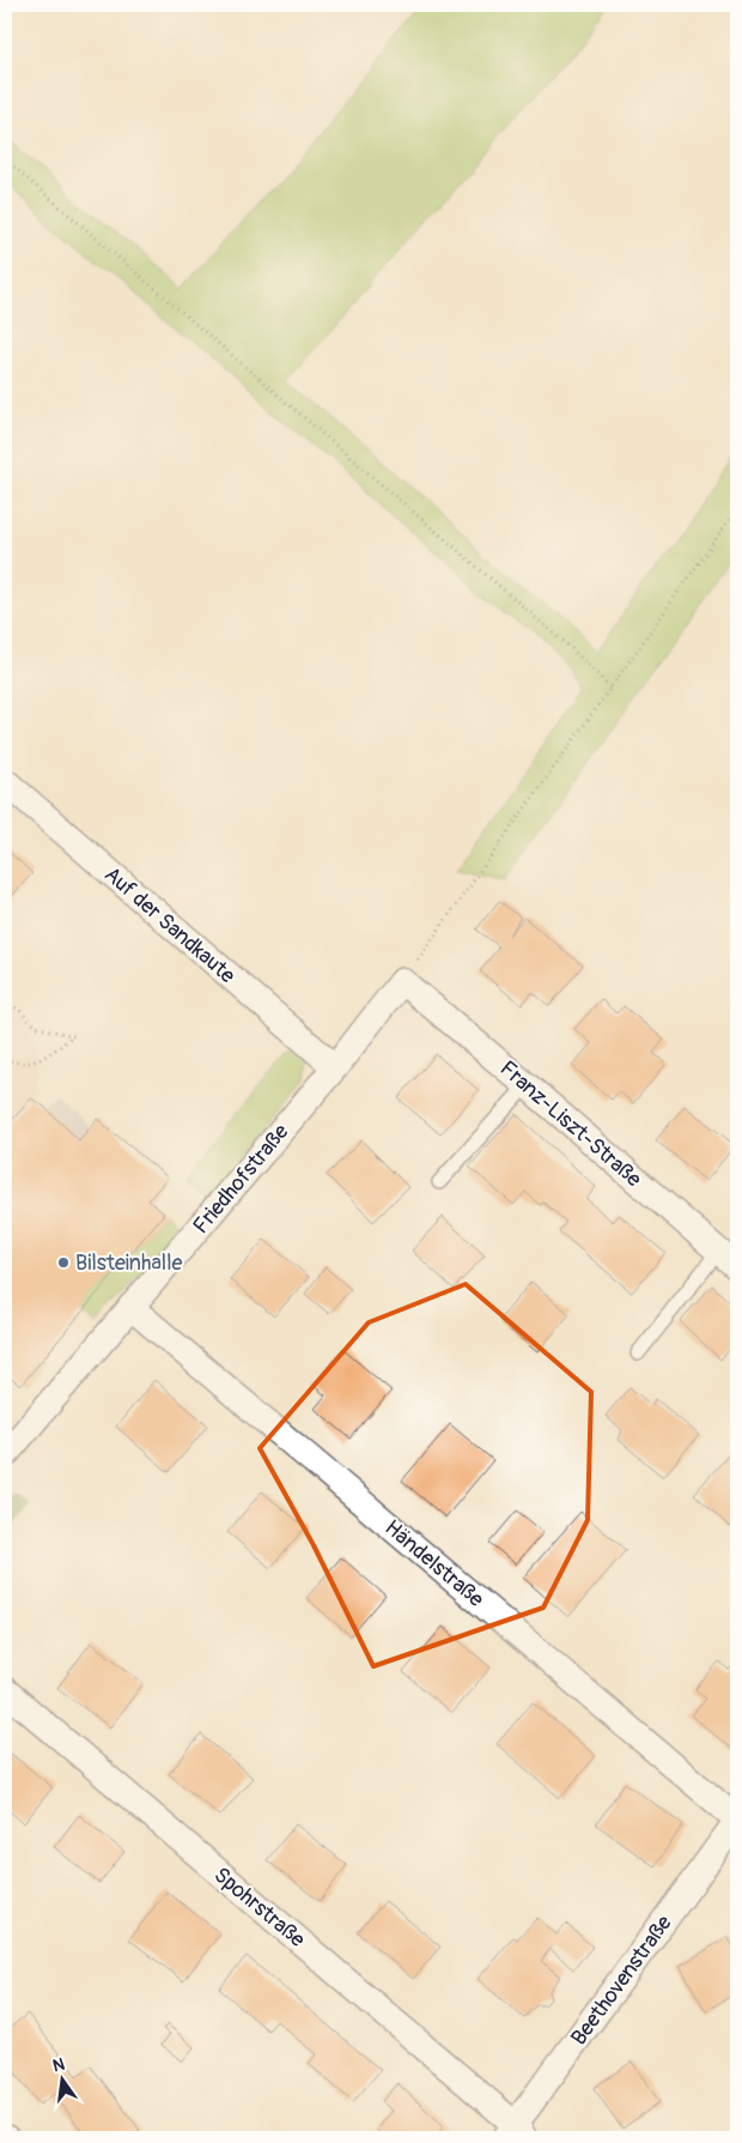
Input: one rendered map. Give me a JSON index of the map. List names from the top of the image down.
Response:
{
  "streets": {
    "street": [
      "Auf der Sandkaute",
      "Franz-Liszt-Straße",
      "Friedhofstraße",
      "Händelstraße",
      "Spohrstraße",
      "Beethovenstraße"
    ]
  },
  "crossings": [
    ["Auf der Sandkaute", "Friedhofstraße"],
    ["Franz-Liszt-Straße", "Friedhofstraße"],
    ["Friedhofstraße", "Händelstraße"],
    ["Händelstraße", "Beethovenstraße"],
    ["Spohrstraße", "Beethovenstraße"]
  ],
  "places": ["Bilsteinhalle"],
  "north": "top"
}
